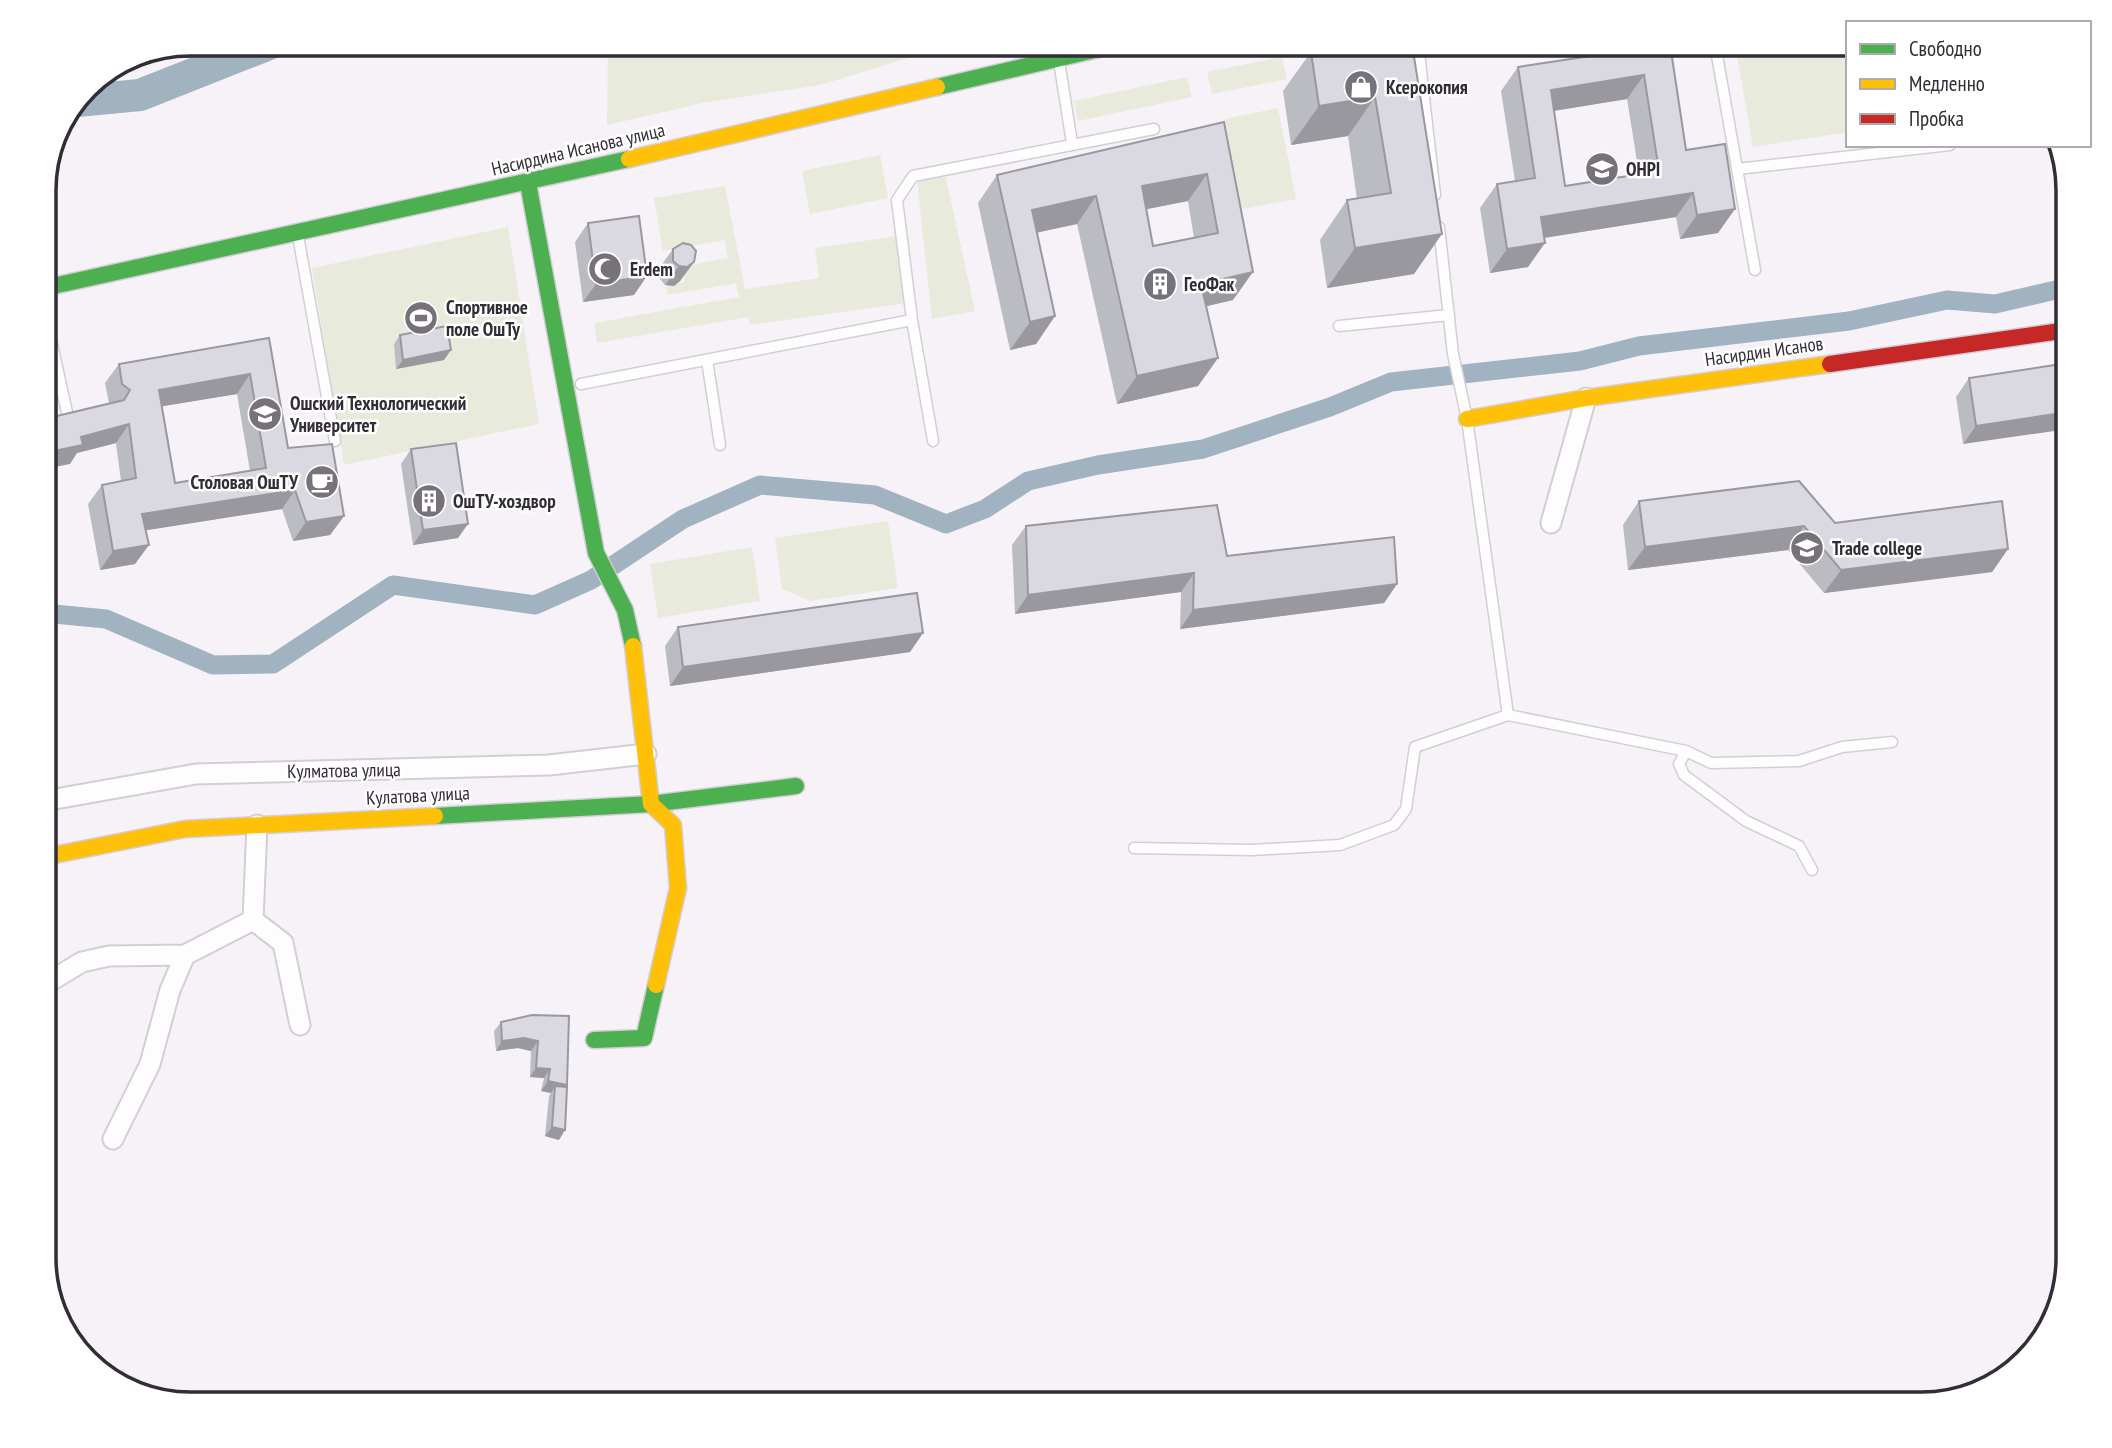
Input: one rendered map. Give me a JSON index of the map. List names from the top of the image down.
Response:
{
  "streets": {
    "street": [
      "Насирдина Исанова улица",
      "Насирдин Исанов",
      "Кулматова улица",
      "Кулатова улица"
    ]
  },
  "places": {
    "shop": ["Ксерокопия"],
    "school or university": ["OHPI", "Ошский Технологический Университет", "Trade college"],
    "mosque": ["Erdem"],
    "building": ["ГеоФак", "ОшТУ-хоздвор"],
    "sports": ["Спортивное поле ОшТу"],
    "cafe": ["Столовая ОшТУ"]
  },
  "legend": ["Свободно", "Медленно", "Пробка"]
}
